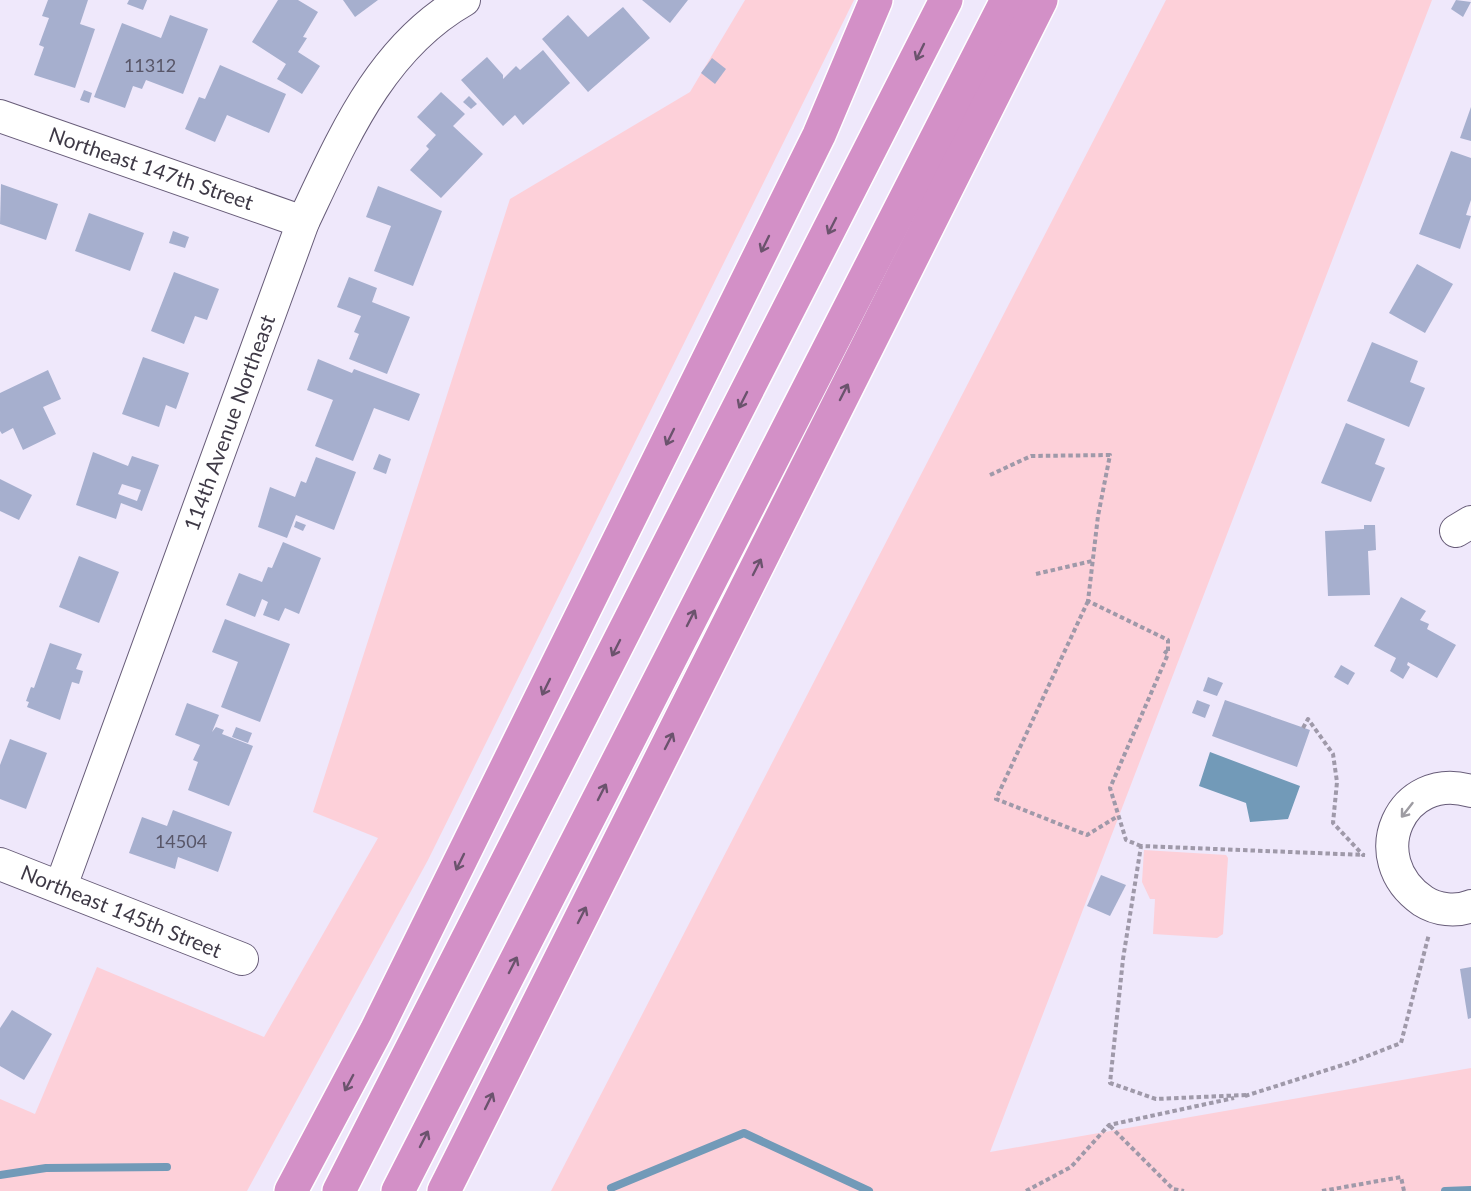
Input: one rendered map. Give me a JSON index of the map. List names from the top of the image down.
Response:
{
  "streets": {
    "street": ["Northeast 147th Street", "114th Avenue Northeast", "Northeast 145th Street"]
  },
  "crossings": [
    ["Northeast 147th Street", "114th Avenue Northeast"],
    ["114th Avenue Northeast", "Northeast 145th Street"]
  ],
  "house_numbers": ["11312", "14504"]
}
